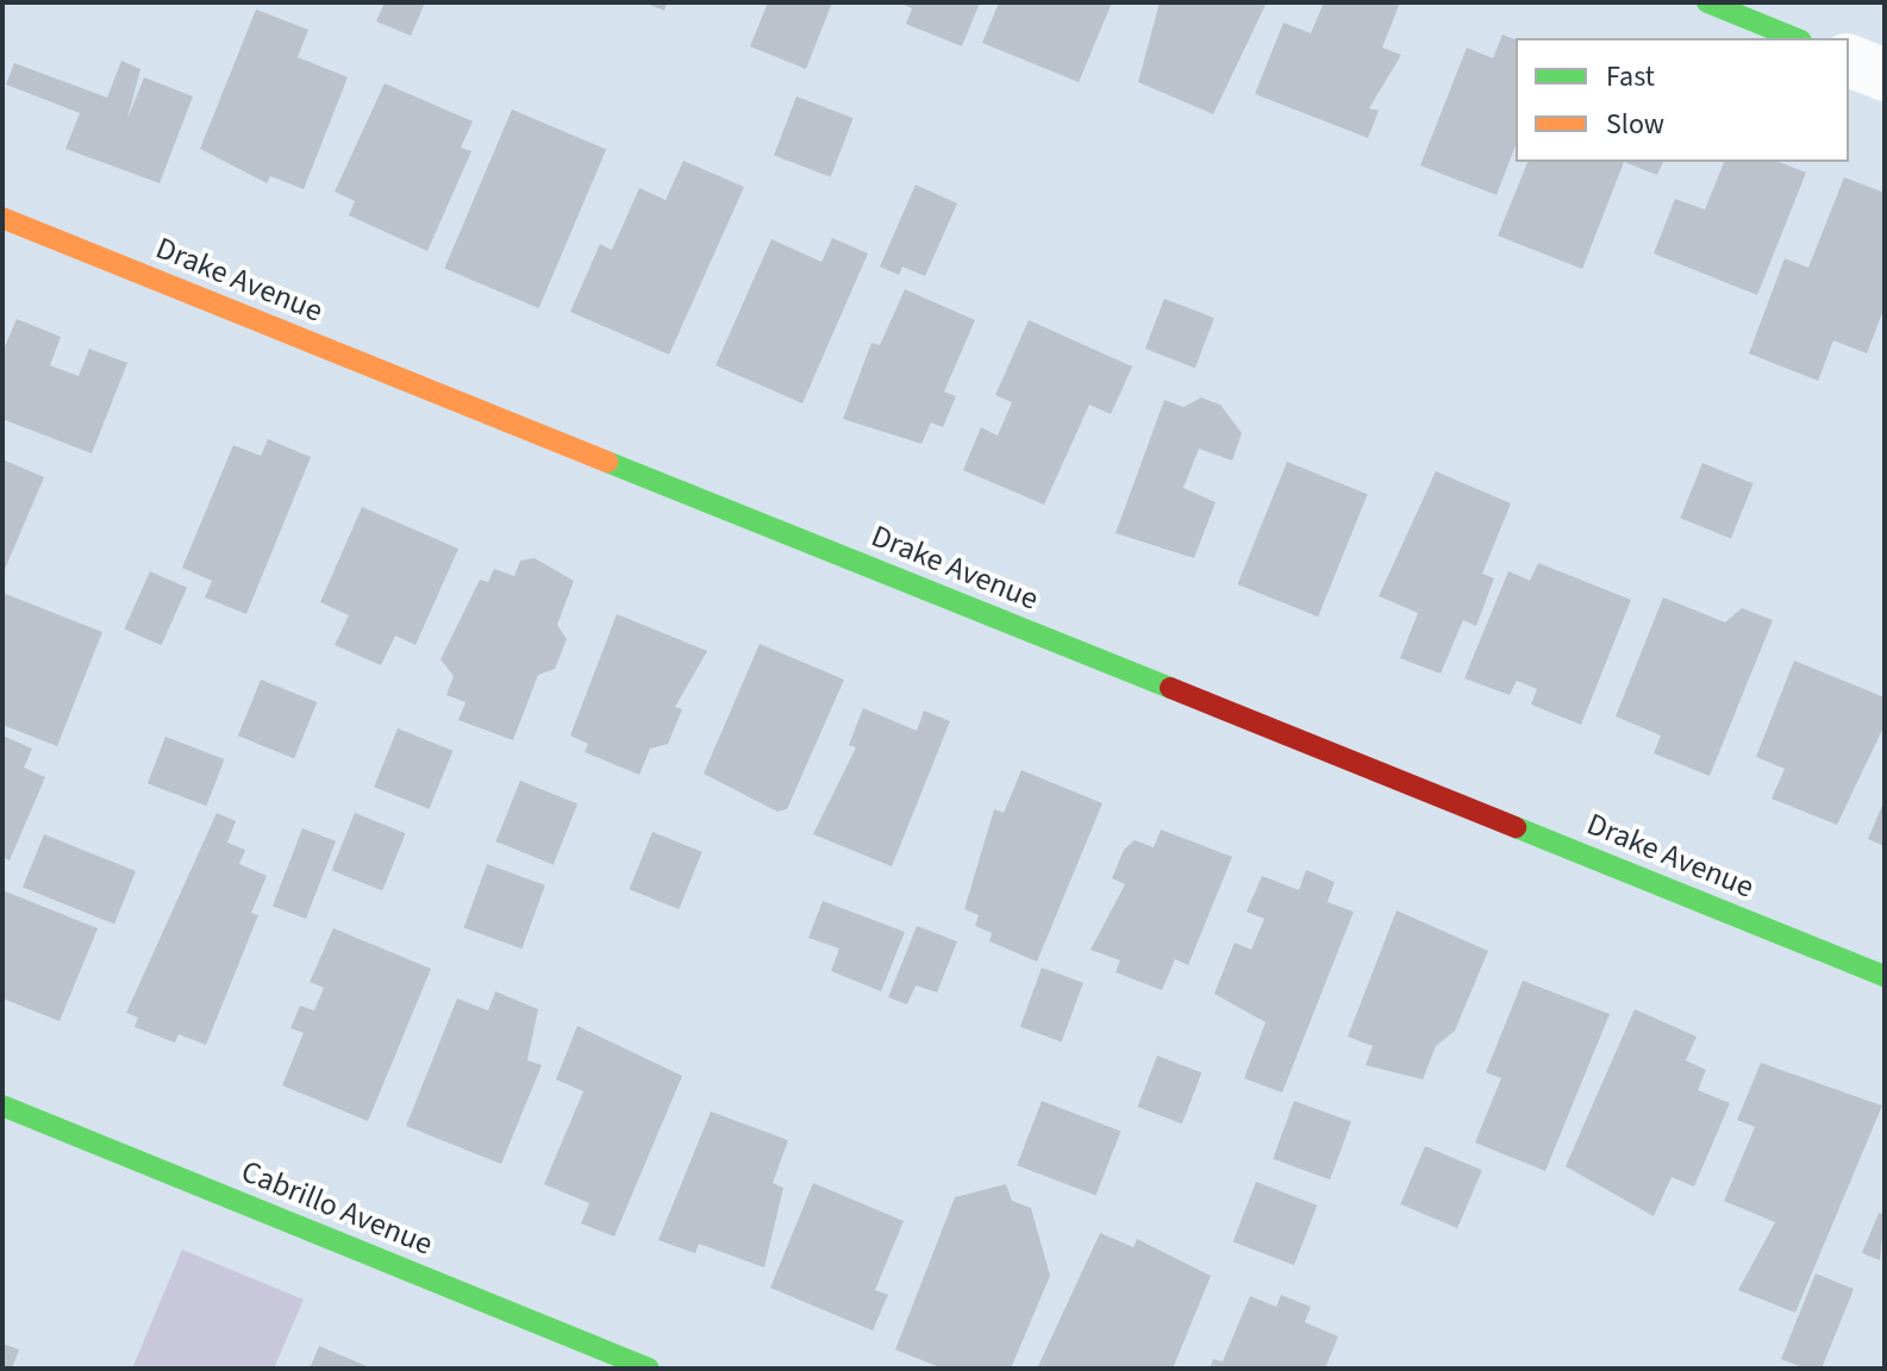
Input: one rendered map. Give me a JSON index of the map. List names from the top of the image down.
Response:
{
  "streets": {
    "street": ["Drake Avenue", "Cabrillo Avenue"]
  },
  "legend": ["Fast", "Slow"]
}
